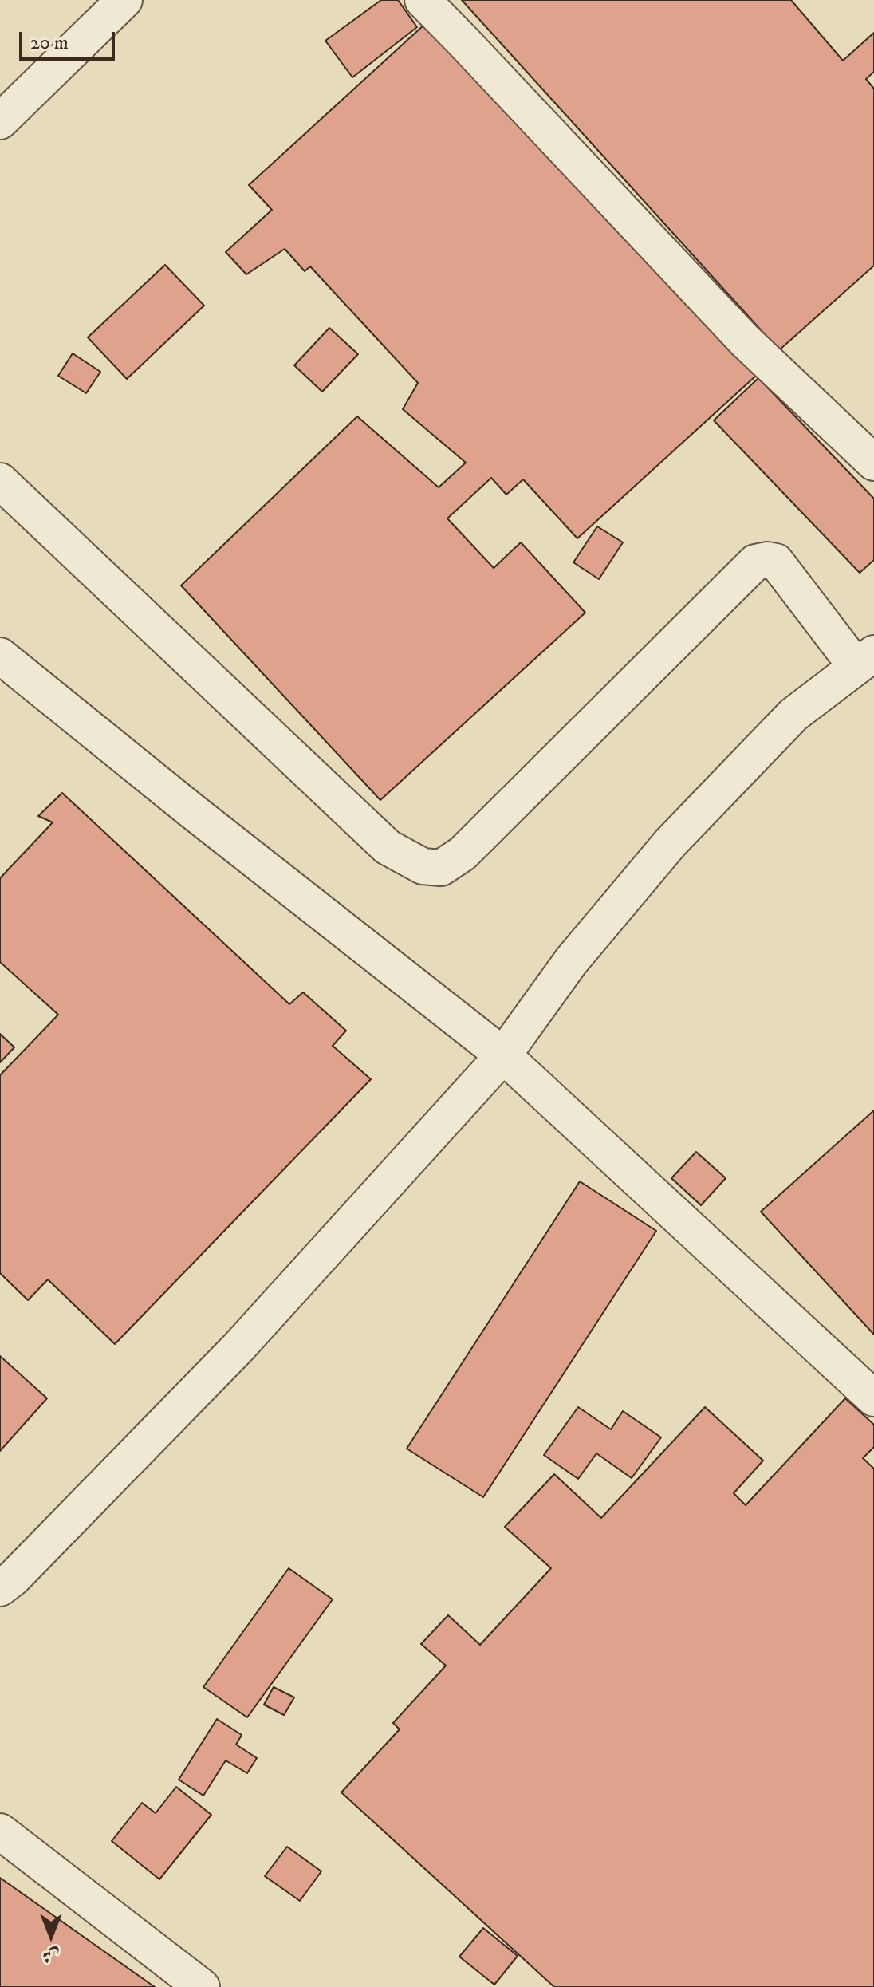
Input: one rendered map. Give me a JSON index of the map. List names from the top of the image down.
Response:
{
  "scale_bar": "20 m",
  "north": "bottom"
}
